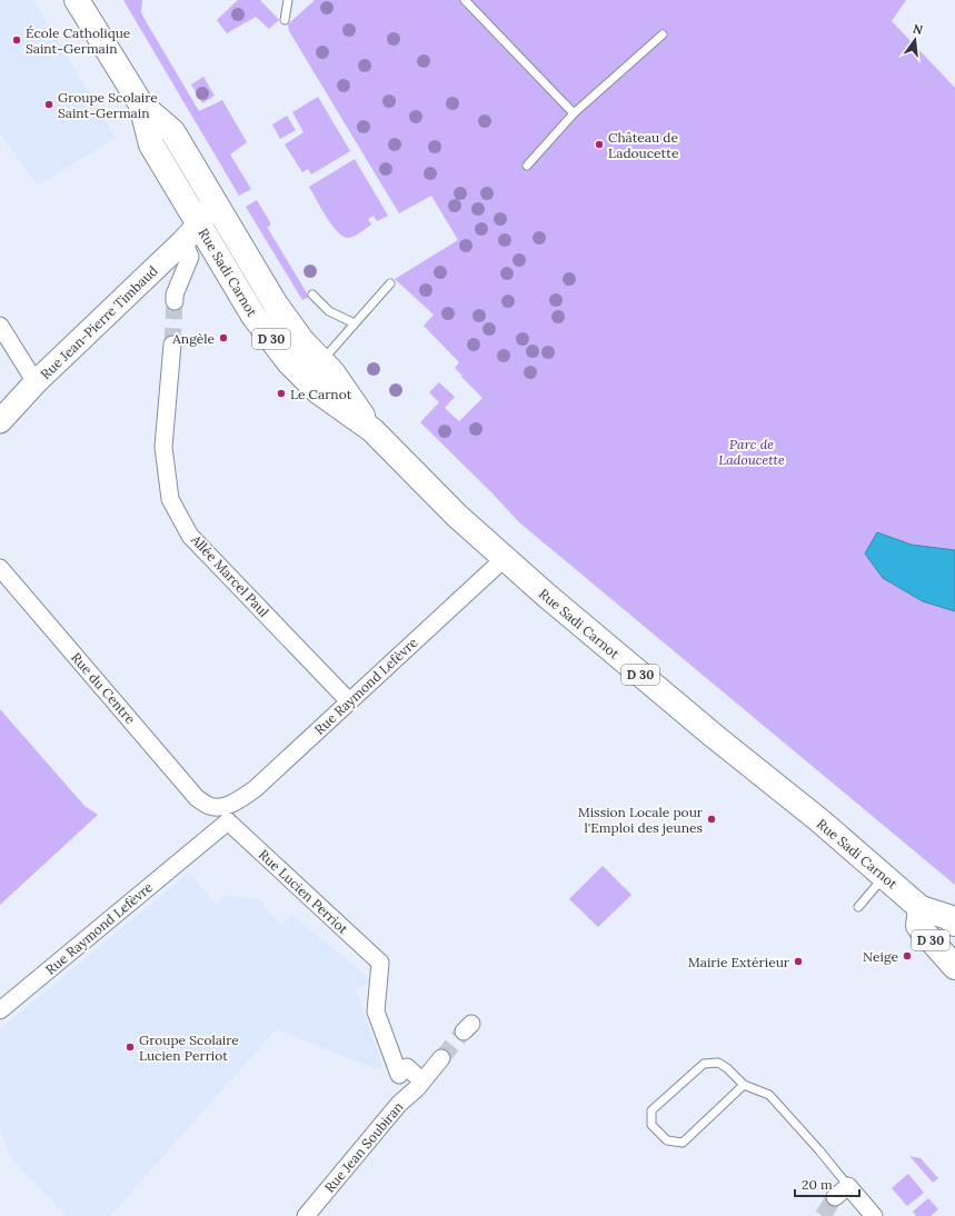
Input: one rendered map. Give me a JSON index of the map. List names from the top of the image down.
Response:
{
  "streets": {
    "main road": ["Rue Sadi Carnot", "Rue Jean-Pierre Timbaud", "D 30"],
    "street": [
      "Allée Marcel Paul",
      "Rue Raymond Lefèvre",
      "Rue du Centre",
      "Rue Lucien Perriot",
      "Rue Jean Soubiran"
    ]
  },
  "crossings": [
    ["Rue Sadi Carnot", "Rue Jean-Pierre Timbaud"],
    ["Rue Sadi Carnot", "D 30"],
    ["Rue Sadi Carnot", "Rue Raymond Lefèvre"],
    ["Allée Marcel Paul", "Rue Raymond Lefèvre"],
    ["Rue Raymond Lefèvre", "Rue du Centre"],
    ["Rue Raymond Lefèvre", "Rue Lucien Perriot"],
    ["Rue du Centre", "Rue Lucien Perriot"],
    ["Rue Lucien Perriot", "Rue Jean Soubiran"]
  ],
  "parks": ["Parc de Ladoucette"],
  "places": [
    "École Catholique Saint-Germain",
    "Groupe Scolaire Saint-Germain",
    "Château de Ladoucette",
    "Angèle",
    "Le Carnot",
    "Mission Locale pour l'Emploi des jeunes",
    "Neige",
    "Mairie Extérieur",
    "Groupe Scolaire Lucien Perriot"
  ],
  "scale_bar": "20 m",
  "north": "top"
}
